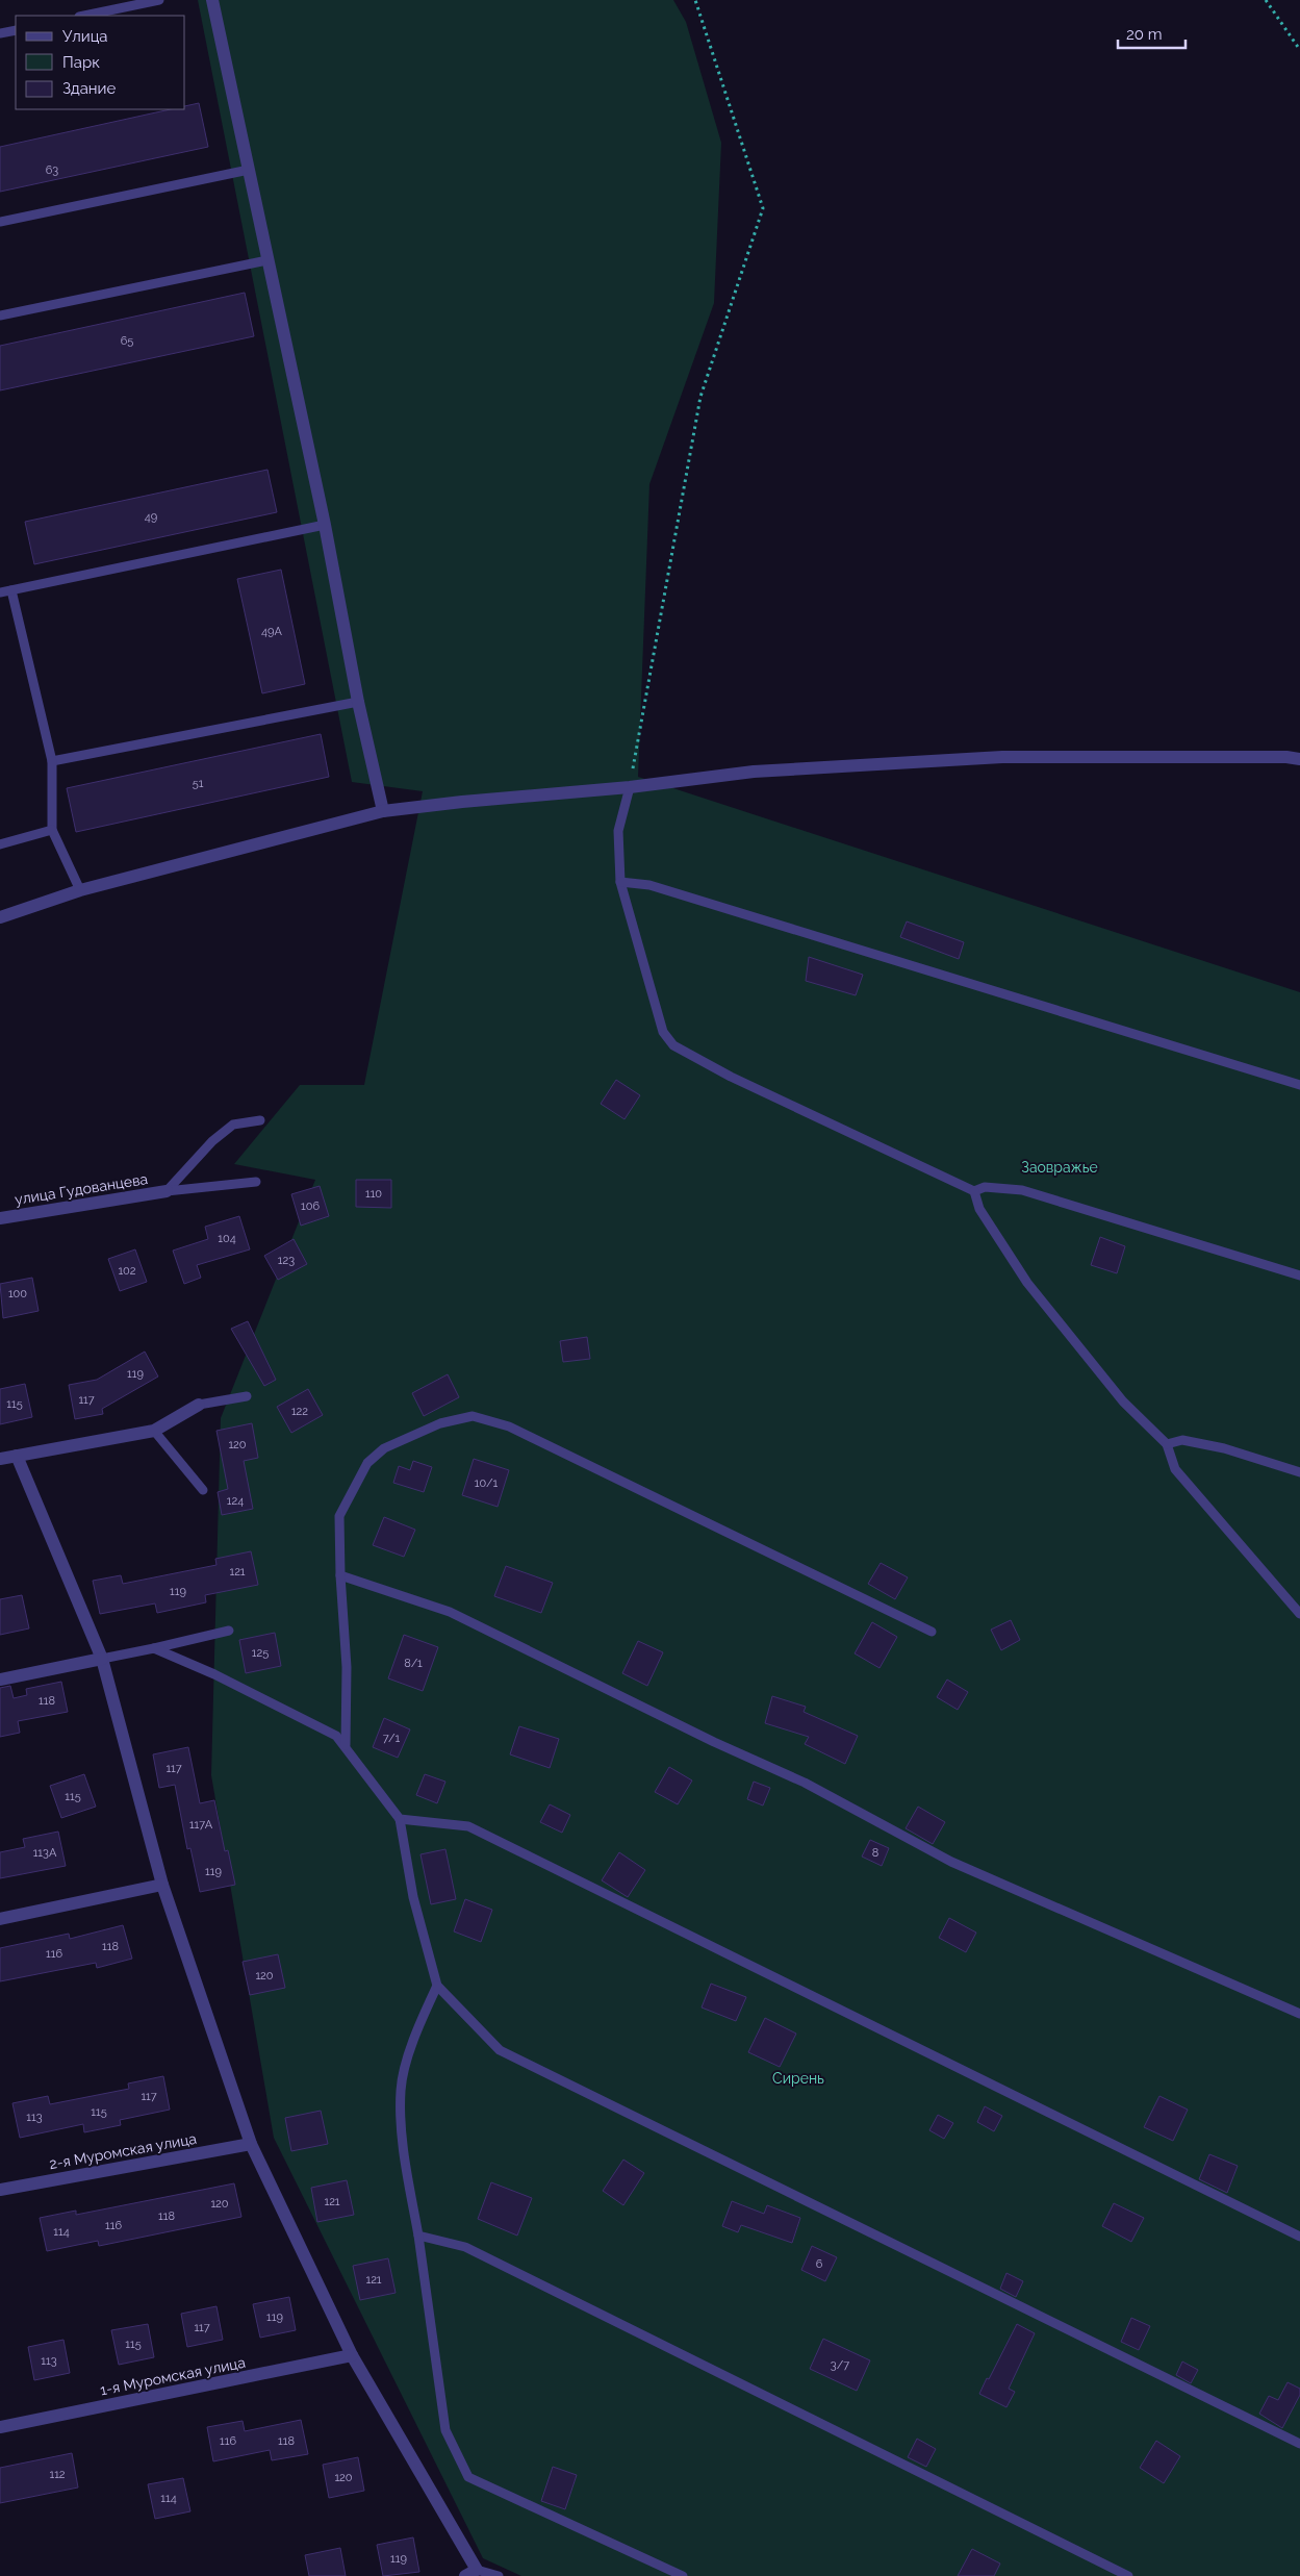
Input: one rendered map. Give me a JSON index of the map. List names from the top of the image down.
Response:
{
  "streets": {
    "street": ["улица Гудованцева", "2-я Муромская улица", "1-я Муромская улица"]
  },
  "parks": ["Заовражье", "Сирень"],
  "house_numbers": [
    "63",
    "65",
    "49",
    "49А",
    "51",
    "110",
    "106",
    "104",
    "123",
    "102",
    "100",
    "119",
    "117",
    "115",
    "122",
    "120",
    "10/1",
    "124",
    "121",
    "119",
    "125",
    "8/1",
    "118",
    "7/1",
    "117",
    "115",
    "117А",
    "113А",
    "8",
    "119",
    "118",
    "116",
    "120",
    "117",
    "115",
    "113",
    "121",
    "120",
    "118",
    "116",
    "114",
    "6",
    "121",
    "119",
    "117",
    "115",
    "113",
    "3/7",
    "116",
    "118",
    "112",
    "120",
    "114",
    "119"
  ],
  "legend": ["Улица", "Парк", "Здание"],
  "scale_bar": "20 m"
}
